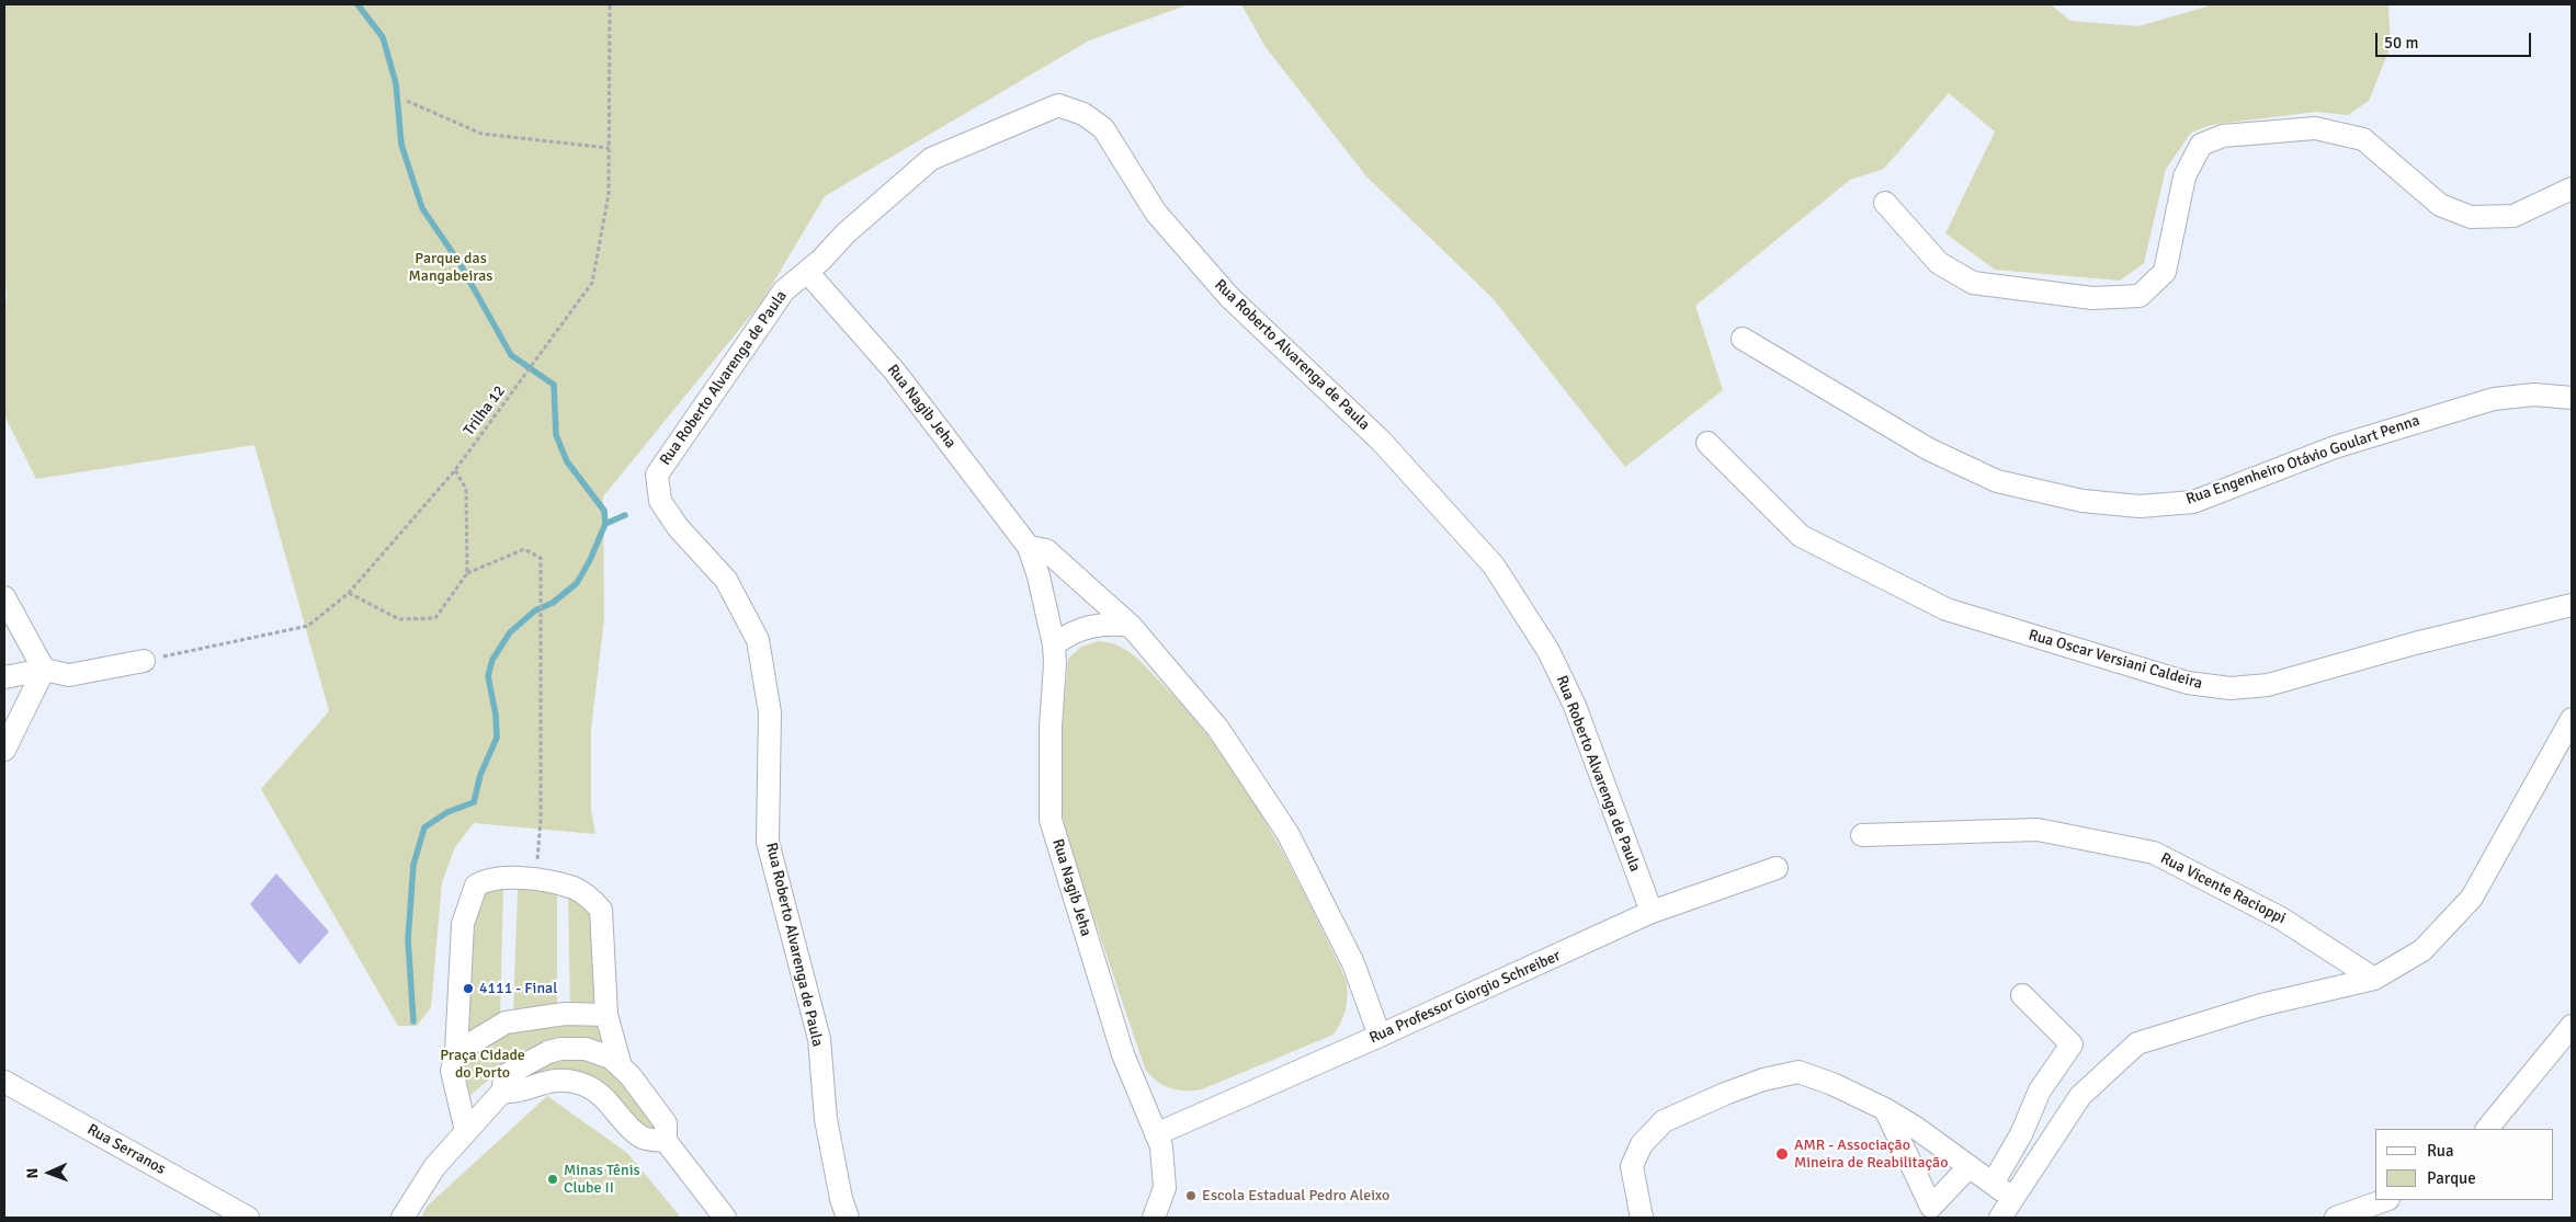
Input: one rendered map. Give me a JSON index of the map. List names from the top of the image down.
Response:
{
  "streets": {
    "street": [
      "Rua Roberto Alvarenga de Paula",
      "Rua Nagib Jeha",
      "Rua Engenheiro Otávio Goulart Penna",
      "Rua Oscar Versiani Caldeira",
      "Rua Vicente Racioppi",
      "Rua Professor Giorgio Schreiber",
      "Rua Serranos"
    ],
    "path": ["Trilha 12"]
  },
  "crossings": [
    ["Rua Roberto Alvarenga de Paula", "Rua Nagib Jeha"],
    ["Rua Roberto Alvarenga de Paula", "Rua Professor Giorgio Schreiber"],
    ["Rua Nagib Jeha", "Rua Professor Giorgio Schreiber"]
  ],
  "parks": ["Parque das Mangabeiras", "Praça Cidade do Porto"],
  "places": [
    "4111 - Final",
    "AMR - Associação Mineira de Reabilitação",
    "Minas Tênis Clube II",
    "Escola Estadual Pedro Aleixo"
  ],
  "legend": ["Rua", "Parque"],
  "scale_bar": "50 m",
  "north": "left"
}
